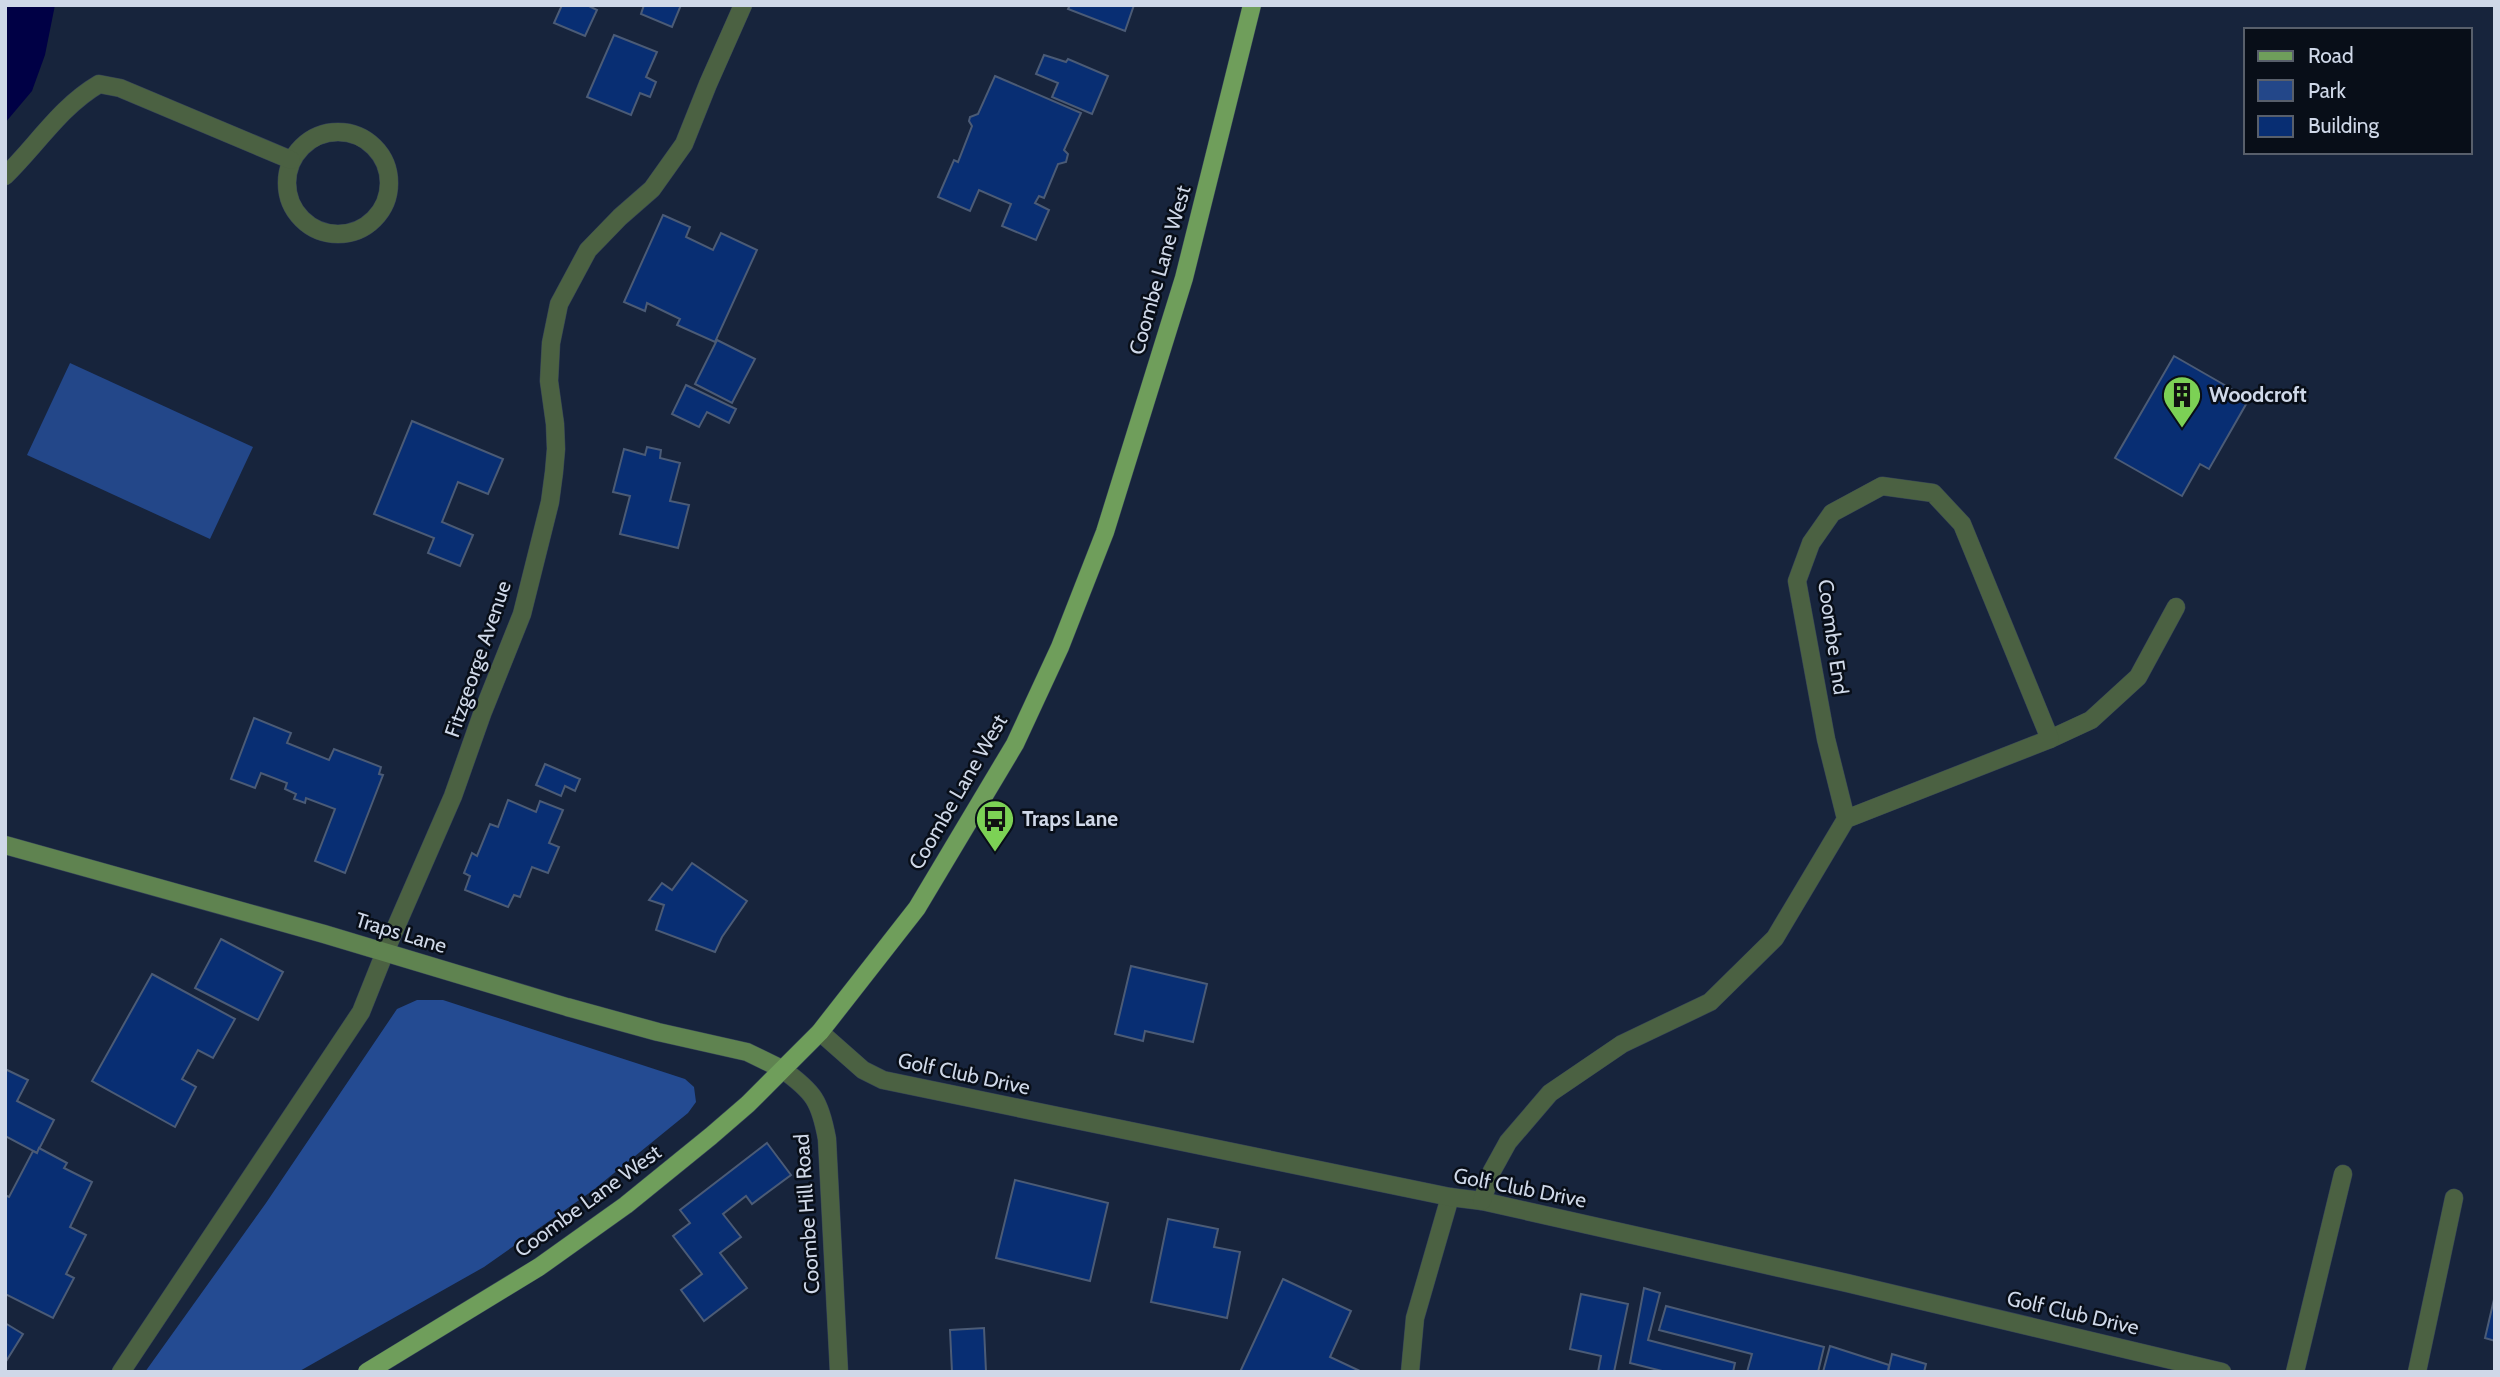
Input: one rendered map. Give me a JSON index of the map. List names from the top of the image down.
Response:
{
  "streets": {
    "main road": ["Coombe Lane West", "Traps Lane"],
    "street": [
      "Coombe End",
      "Fitzgeorge Avenue",
      "Golf Club Drive",
      "Coombe Hill Road"
    ]
  },
  "crossings": [
    ["Coombe Lane West", "Traps Lane"],
    ["Coombe Lane West", "Golf Club Drive"],
    ["Coombe Lane West", "Coombe Hill Road"],
    ["Fitzgeorge Avenue", "Traps Lane"],
    ["Traps Lane", "Coombe Hill Road"]
  ],
  "places": {
    "building": ["Woodcroft"],
    "bus stop": ["Traps Lane"]
  },
  "legend": ["Road", "Park", "Building"]
}
